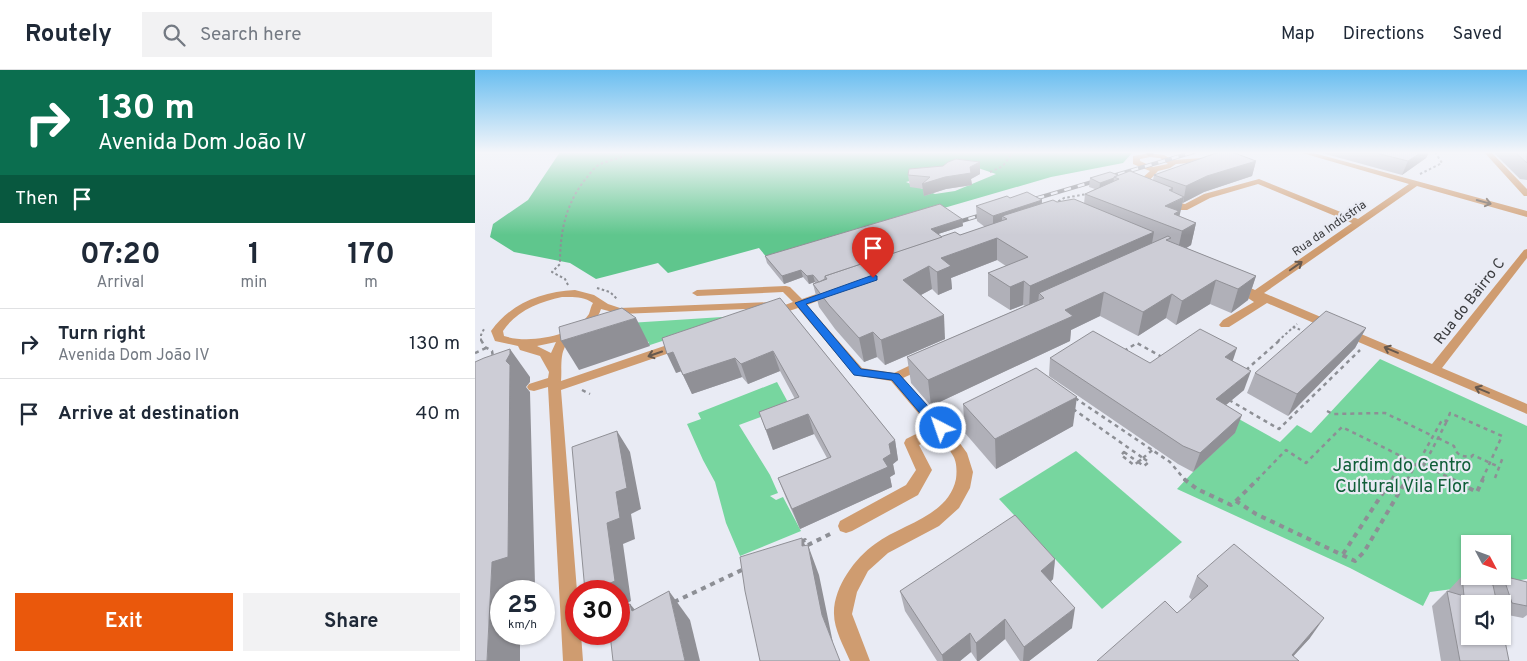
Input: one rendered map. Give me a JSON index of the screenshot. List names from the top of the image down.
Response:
{
  "streets": {
    "street": ["Rua da Indústria", "Rua do Bairro C"]
  },
  "one_way": ["Rua da Indústria"],
  "parks": ["Jardim do Centro Cultural Vila Flor"],
  "north": "bottom right",
  "page": {
    "header": "Routely",
    "search": "Search here",
    "nav": ["Map", "Directions", "Saved"],
    "turn": ["130 m", "Avenida Dom João IV"],
    "then": "Then",
    "eta": [
      "07:20",
      "Arrival",
      "1",
      "min",
      "170",
      "m"
    ],
    "list": [
      {
        "name": "Turn right",
        "note": "Avenida Dom João IV",
        "value": "130 m"
      },
      {
        "name": "Arrive at destination",
        "value": "40 m"
      }
    ],
    "speed": "25 km/h",
    "limit": "30",
    "buttons": ["Exit", "Share"]
  }
}
